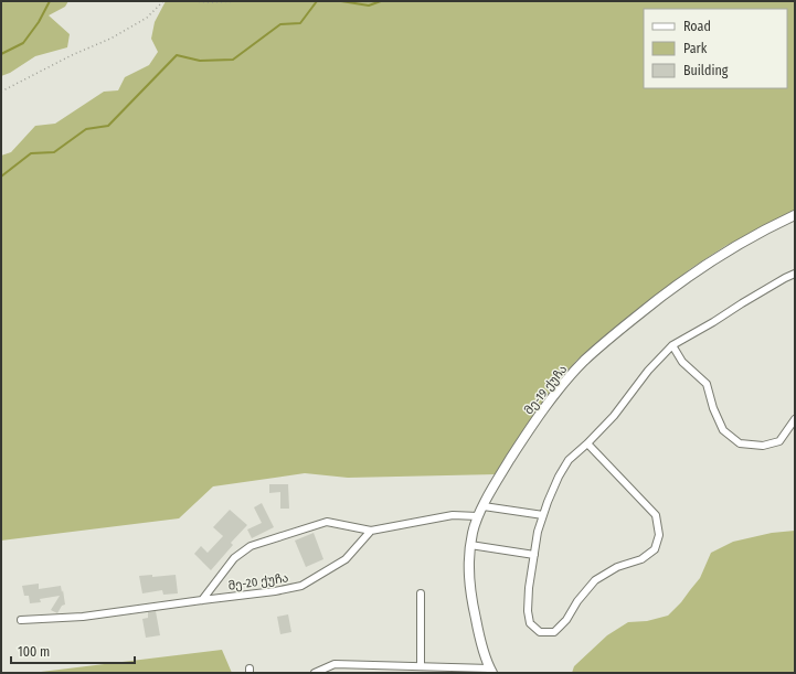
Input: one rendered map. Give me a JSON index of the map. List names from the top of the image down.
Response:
{
  "streets": {
    "street": ["მე-19 ქუჩა", "მე-20 ქუჩა"]
  },
  "legend": ["Road", "Park", "Building"],
  "scale_bar": "100 m"
}
